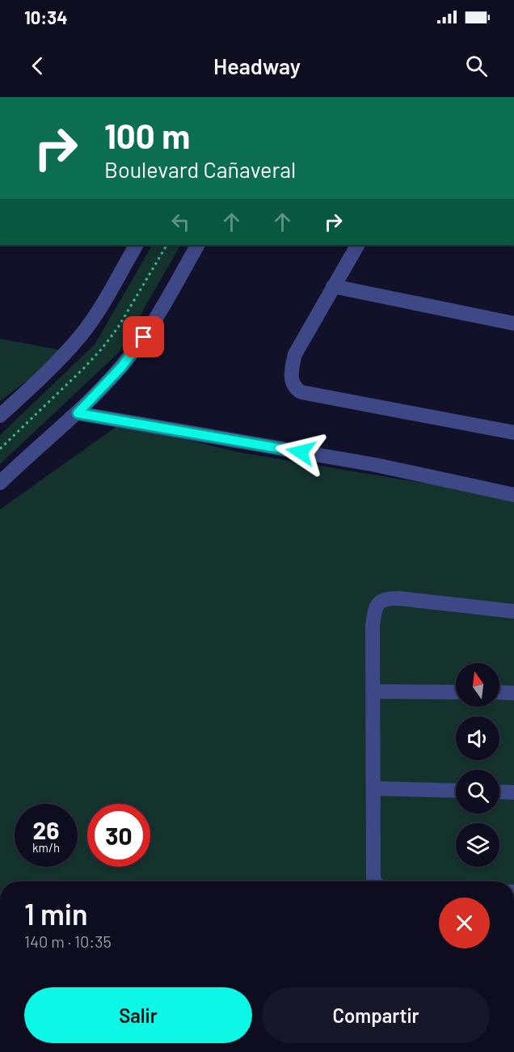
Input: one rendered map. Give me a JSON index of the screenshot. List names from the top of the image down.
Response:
{
  "north": "top",
  "page": {
    "status": "10:34",
    "header": "Headway",
    "turn": ["100 m", "Boulevard Cañaveral"],
    "speed": "26 km/h",
    "limit": "30",
    "heading": ["1 min", "140 m · 10:35"],
    "buttons": ["Salir", "Compartir"]
  }
}
